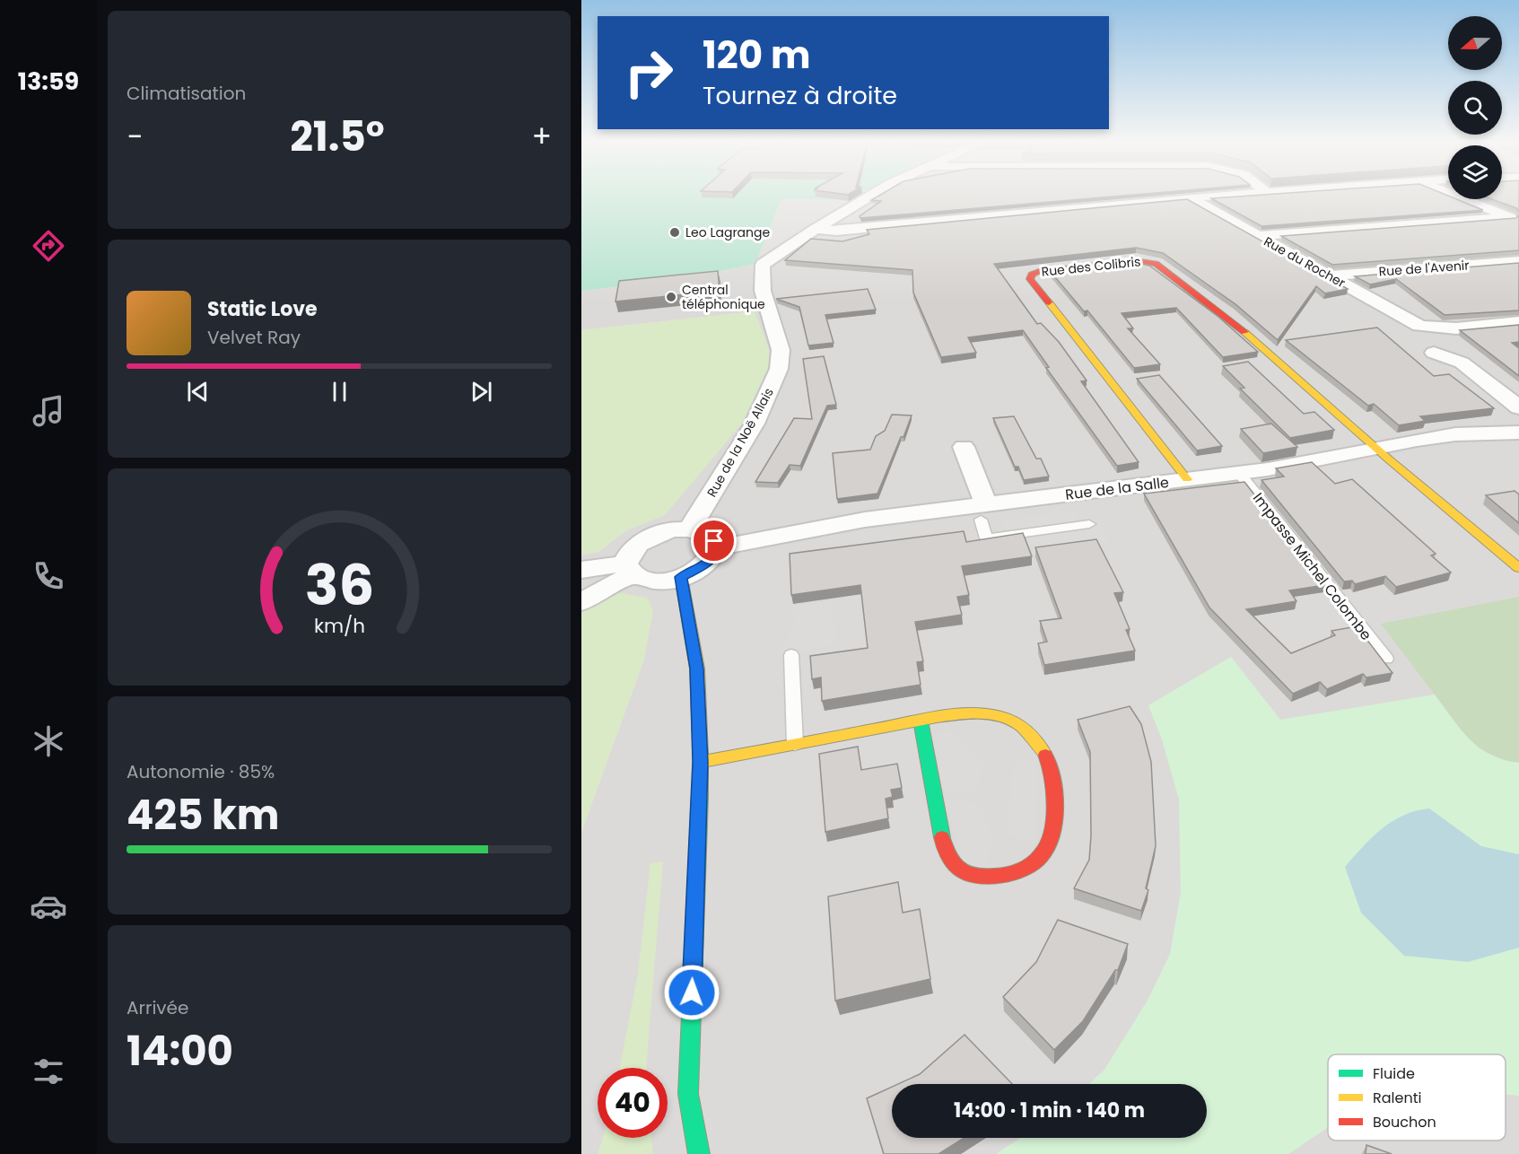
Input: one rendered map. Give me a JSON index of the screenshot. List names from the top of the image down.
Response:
{
  "streets": {
    "street": [
      "Rue du Rocher",
      "Rue des Colibris",
      "Rue de l'Avenir",
      "Rue de la Noë Allais",
      "Rue de la Salle"
    ],
    "lane": ["Impasse Michel Colombe"]
  },
  "crossings": [
    ["Rue du Rocher", "Rue de l'Avenir"],
    ["Rue des Colibris", "Rue de la Salle"],
    ["Rue de la Salle", "Impasse Michel Colombe"]
  ],
  "places": ["Leo Lagrange", "Central téléphonique"],
  "legend": ["Fluide", "Ralenti", "Bouchon"],
  "north": "left",
  "page": {
    "tabs": "13:59",
    "tile": [
      "Climatisation",
      ["Autonomie · 85%", "425 km"],
      ["Arrivée", "14:00"]
    ],
    "turn": ["120 m", "Tournez à droite"],
    "heat": ["−", "21.5°", "+"],
    "song": ["Static Love", "Velvet Ray"],
    "limit": "40",
    "trip": "14:00 · 1 min · 140 m",
    "gauge": ["36", "km/h"]
  }
}
